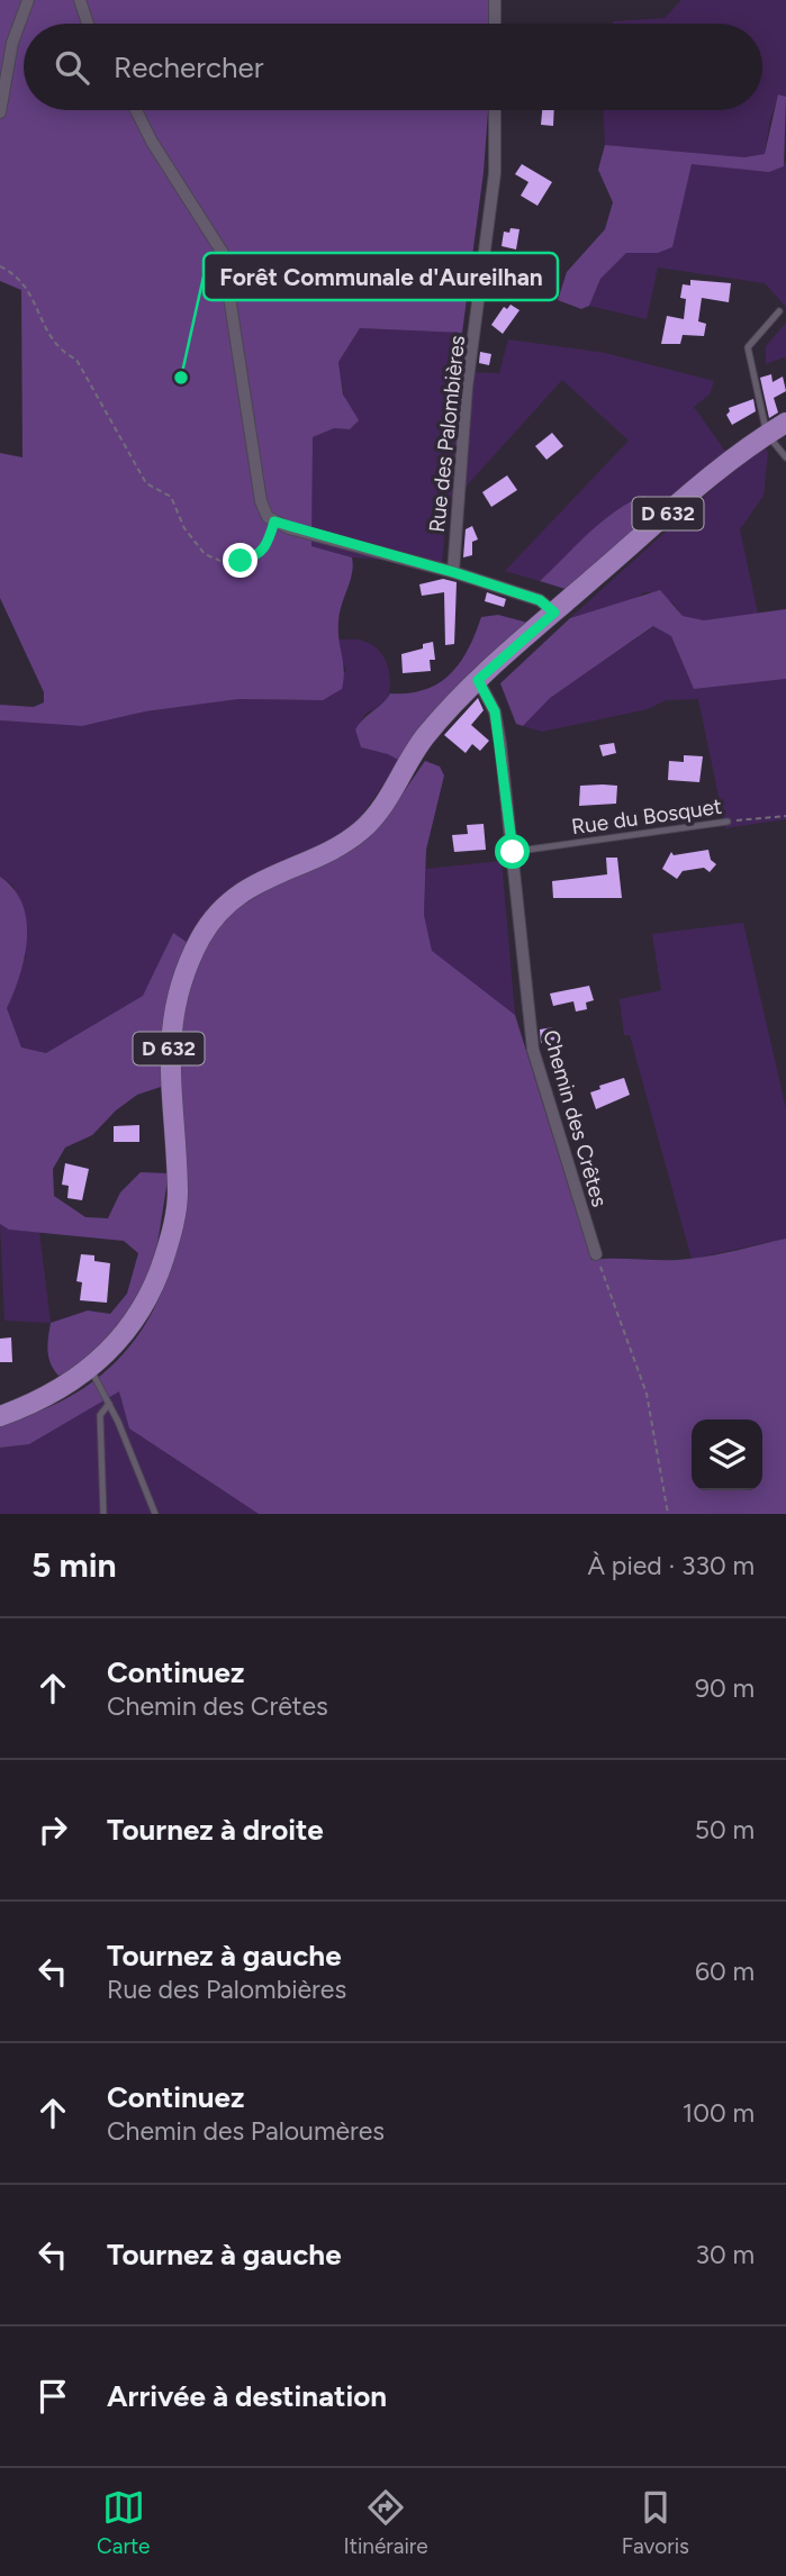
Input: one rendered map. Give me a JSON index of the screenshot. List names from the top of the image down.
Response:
{
  "streets": {
    "main road": ["D 632"],
    "street": ["Rue des Palombières", "Chemin des Crêtes"],
    "lane": ["Rue du Bosquet"]
  },
  "crossings": [
    ["D 632", "Chemin des Crêtes"],
    ["Rue du Bosquet", "Chemin des Crêtes"]
  ],
  "places": ["Forêt Communale d'Aureilhan"],
  "page": {
    "search": "Rechercher",
    "heading": ["5 min", "À pied · 330 m"],
    "list": [
      ["Continuez", "Chemin des Crêtes", "90 m"],
      ["Tournez à droite", "50 m"],
      ["Tournez à gauche", "Rue des Palombières", "60 m"],
      ["Continuez", "Chemin des Paloumères", "100 m"],
      ["Tournez à gauche", "30 m"],
      "Arrivée à destination"
    ],
    "nav": ["Carte", "Itinéraire", "Favoris"]
  }
}
